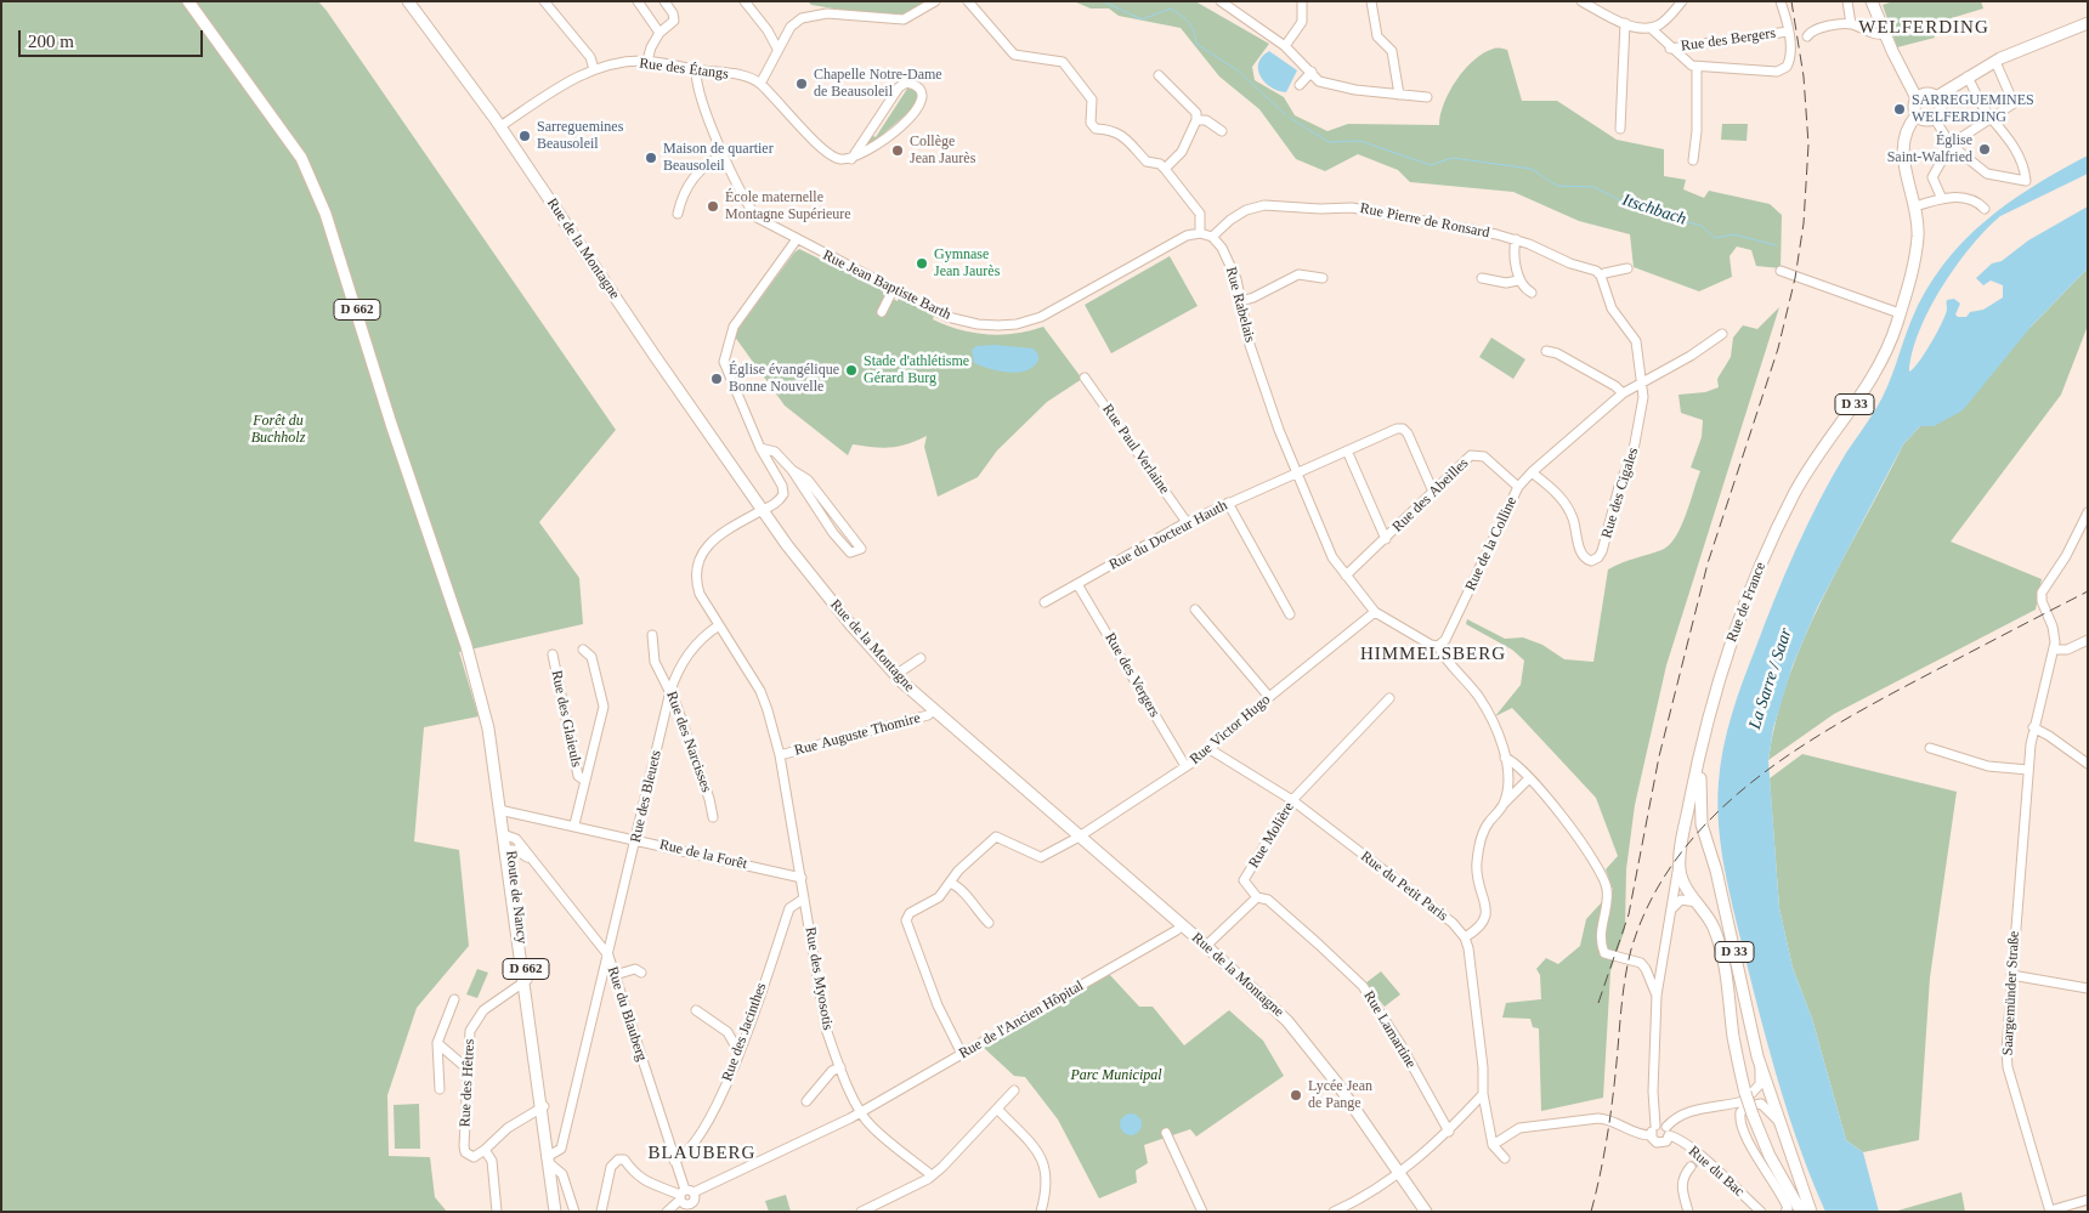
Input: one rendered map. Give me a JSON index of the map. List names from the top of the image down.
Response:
{
  "streets": {
    "main road": [
      "Rue de la Montagne",
      "D 662",
      "D 33",
      "Rue de France",
      "Route de Nancy"
    ],
    "street": [
      "Rue des Bergers",
      "Rue des Étangs",
      "Rue Pierre de Ronsard",
      "Rue Jean Baptiste Barth",
      "Rue Rabelais",
      "Rue Paul Verlaine",
      "Rue des Cigales",
      "Rue des Abeilles",
      "Rue du Docteur Hauth",
      "Rue de la Colline",
      "Rue des Vergers",
      "Rue des Glaieuls",
      "Rue Victor Hugo",
      "Rue Auguste Thomire",
      "Rue des Narcisses",
      "Rue des Bleuets",
      "Rue Molière",
      "Rue de la Forêt",
      "Rue du Petit Paris",
      "Rue des Myosotis",
      "Saargemünder Straße",
      "Rue du Blauberg",
      "Rue de l'Ancien Hôpital",
      "Rue Lamartine",
      "Rue des Jacinthes",
      "Rue des Hêtres",
      "Rue du Bac"
    ]
  },
  "crossings": [
    ["Rue des Étangs", "Rue de la Montagne"],
    ["Rue des Étangs", "Rue Jean Baptiste Barth"],
    ["Rue Pierre de Ronsard", "Rue Rabelais"],
    ["Rue de la Montagne", "Rue Victor Hugo"],
    ["Rue de la Montagne", "Rue Auguste Thomire"],
    ["Rue de la Montagne", "Rue des Myosotis"],
    ["Rue de la Montagne", "Rue de l'Ancien Hôpital"],
    ["Rue Rabelais", "Rue des Abeilles"],
    ["Rue Rabelais", "Rue du Docteur Hauth"],
    ["Rue Rabelais", "Rue Victor Hugo"],
    ["D 33", "Rue de France"],
    ["Rue Paul Verlaine", "Rue du Docteur Hauth"],
    ["Rue des Cigales", "Rue de la Colline"],
    ["Rue des Abeilles", "Rue du Docteur Hauth"],
    ["Rue des Abeilles", "Rue de la Colline"],
    ["Rue du Docteur Hauth", "Rue des Vergers"],
    ["Rue de France", "Rue du Bac"],
    ["Rue des Vergers", "Rue Victor Hugo"],
    ["Rue Victor Hugo", "Rue du Petit Paris"],
    ["Rue Auguste Thomire", "Rue des Myosotis"],
    ["Rue des Narcisses", "Rue des Bleuets"],
    ["Rue des Bleuets", "Rue de la Forêt"],
    ["Rue des Bleuets", "Route de Nancy"],
    ["Rue des Bleuets", "Rue des Myosotis"],
    ["Rue des Bleuets", "Rue du Blauberg"],
    ["Rue Molière", "Rue du Petit Paris"],
    ["Rue Molière", "Rue Lamartine"],
    ["Rue de la Forêt", "Route de Nancy"],
    ["Rue de la Forêt", "Rue des Myosotis"],
    ["Route de Nancy", "Rue du Blauberg"],
    ["Route de Nancy", "Rue des Hêtres"],
    ["Rue des Myosotis", "Rue de l'Ancien Hôpital"],
    ["Rue des Myosotis", "Rue des Jacinthes"],
    ["Rue du Blauberg", "Rue de l'Ancien Hôpital"],
    ["Rue du Blauberg", "Rue des Jacinthes"]
  ],
  "districts": ["WELFERDING", "HIMMELSBERG", "BLAUBERG"],
  "water": ["Itschbach", "La Sarre / Saar"],
  "parks": ["Forêt du Buchholz", "Parc Municipal"],
  "places": [
    "Chapelle Notre-Dame de Beausoleil",
    "SARREGUEMINES WELFERDING",
    "Sarreguemines Beausoleil",
    "Église Saint-Walfried",
    "Collège Jean Jaurès",
    "Maison de quartier Beausoleil",
    "École maternelle Montagne Supérieure",
    "Gymnase Jean Jaurès",
    "Stade d'athlétisme Gérard Burg",
    "Église évangélique Bonne Nouvelle",
    "Lycée Jean de Pange"
  ],
  "scale_bar": "200 m"
}
